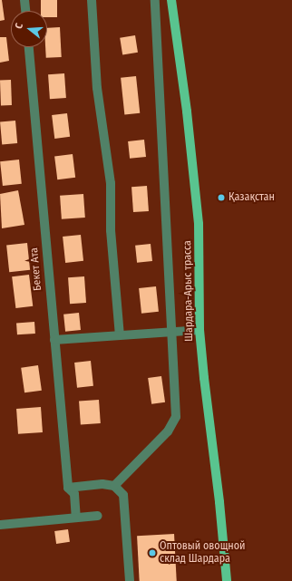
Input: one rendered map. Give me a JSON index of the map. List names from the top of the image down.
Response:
{
  "streets": {
    "main road": ["Шардара-Арыс трасса"],
    "street": ["Бекет Ата"]
  },
  "places": ["Қазақстан", "Оптовый овощной склад Шардара"],
  "north": "left"
}
